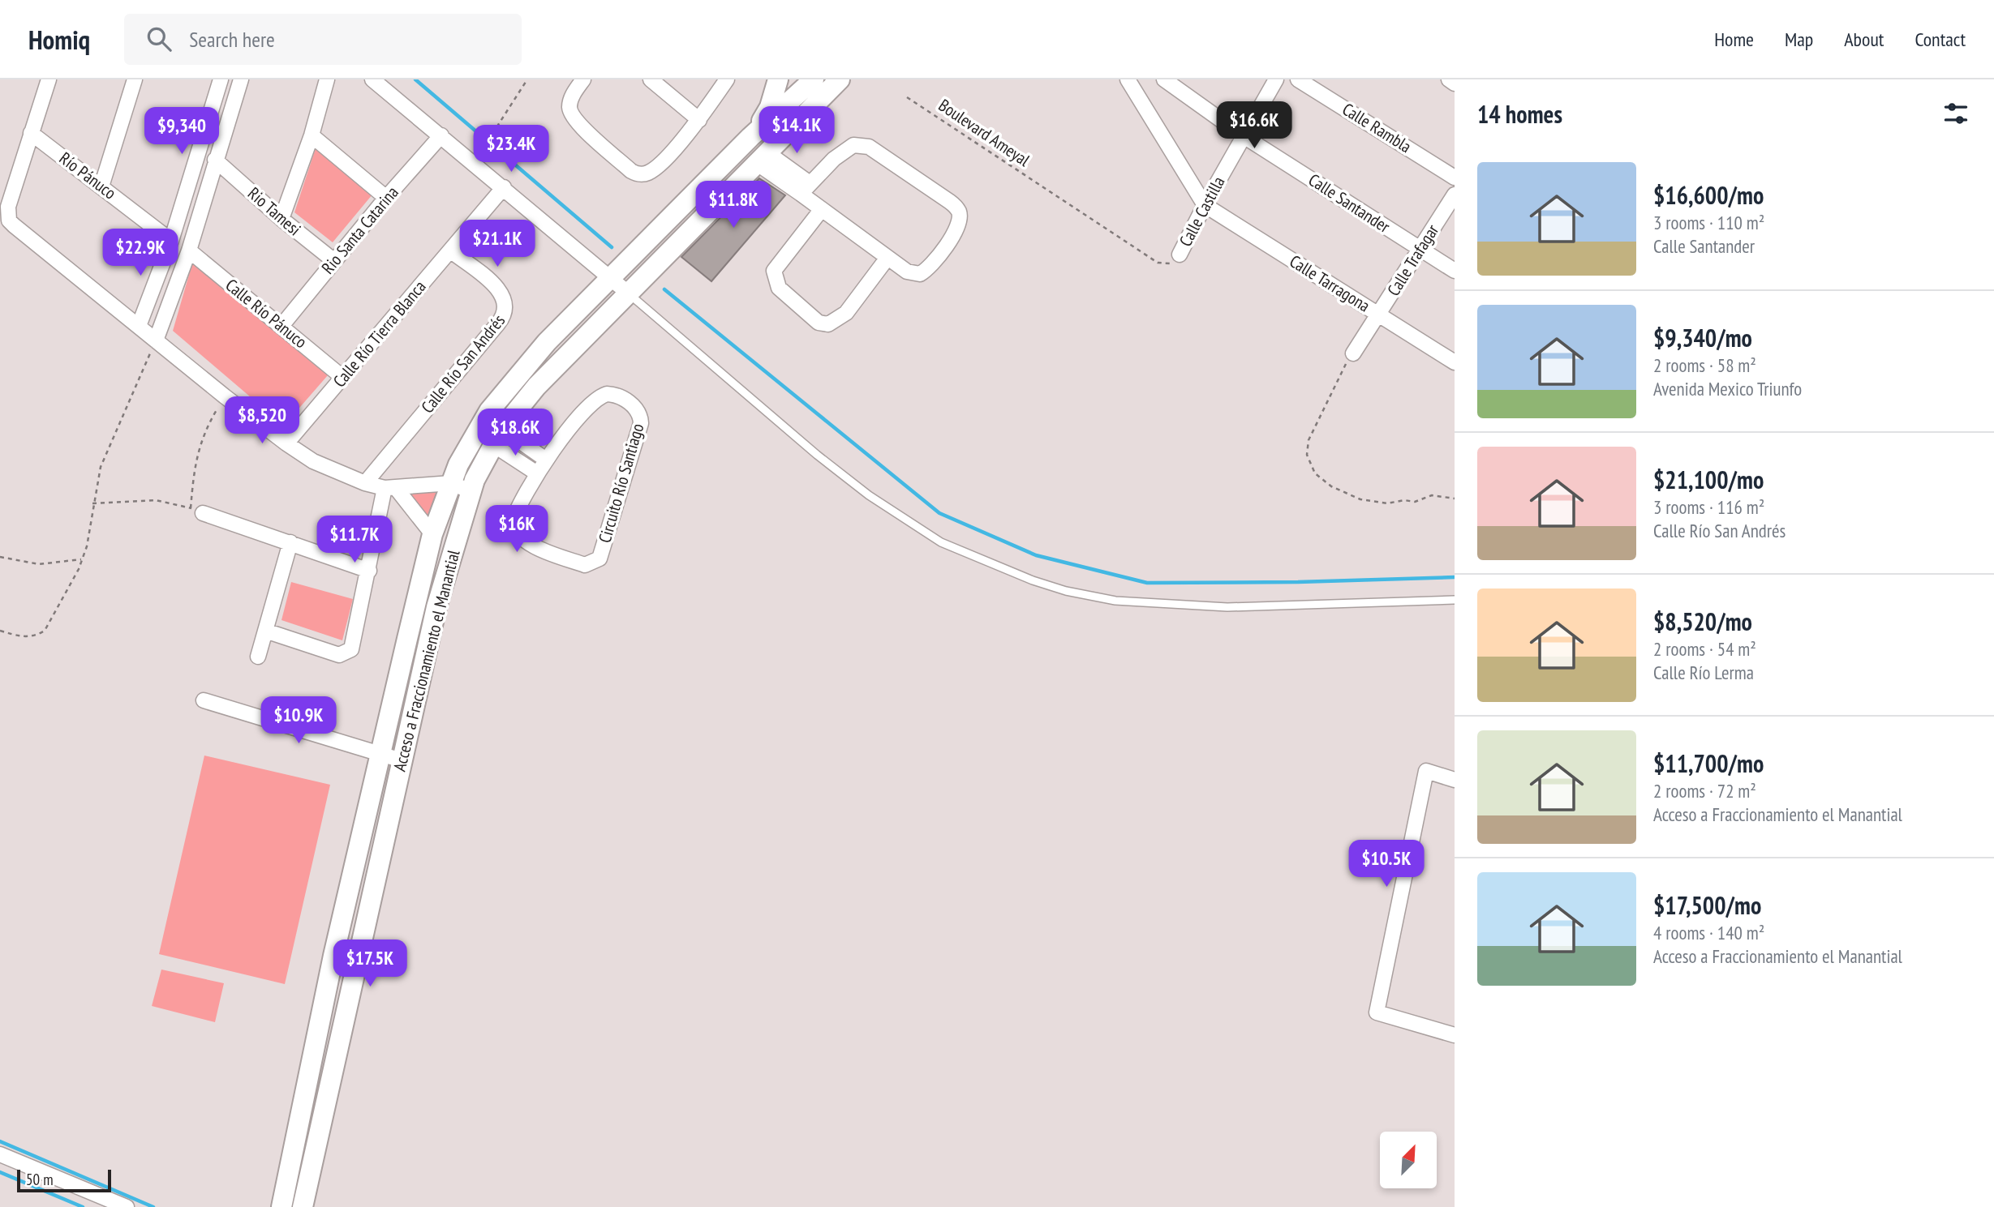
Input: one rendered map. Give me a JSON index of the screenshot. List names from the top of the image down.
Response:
{
  "streets": {
    "main road": ["Acceso a Fraccionamiento el Manantial"],
    "street": [
      "Calle Rambla",
      "Río Pánuco",
      "Calle Santander",
      "Rio Tamesi",
      "Calle Castilla",
      "Rio Santa Catarina",
      "Calle Trafagar",
      "Calle Tarragona",
      "Calle Río Pánuco",
      "Calle Río Tierra Blanca",
      "Calle Río San Andrés",
      "Circuito Río Santiago"
    ],
    "path": ["Boulevard Ameyal"]
  },
  "crossings": [
    ["Boulevard Ameyal", "Calle Castilla"],
    ["Calle Santander", "Calle Castilla"],
    ["Calle Santander", "Calle Trafagar"],
    ["Rio Tamesi", "Rio Santa Catarina"],
    ["Calle Castilla", "Calle Tarragona"],
    ["Rio Santa Catarina", "Calle Río Pánuco"],
    ["Calle Trafagar", "Calle Tarragona"],
    ["Calle Río Pánuco", "Calle Río Tierra Blanca"],
    ["Calle Río Tierra Blanca", "Calle Río San Andrés"]
  ],
  "scale_bar": "50 m",
  "north": "top right",
  "page": {
    "header": "Homiq",
    "search": "Search here",
    "nav": [
      "Home",
      "Map",
      "About",
      "Contact"
    ],
    "heading": "14 homes",
    "price": [
      "$16.6K",
      "$14.1K",
      "$9,340",
      "$23.4K",
      "$11.8K",
      "$21.1K",
      "$22.9K",
      "$8,520",
      "$18.6K",
      "$16K",
      "$11.7K",
      "$10.9K",
      "$10.5K",
      "$17.5K"
    ],
    "list": [
      {
        "name": "$16,600/mo",
        "note": "3 rooms · 110 m² · Calle Santander"
      },
      {
        "name": "$9,340/mo",
        "note": "2 rooms · 58 m² · Avenida Mexico Triunfo"
      },
      {
        "name": "$21,100/mo",
        "note": "3 rooms · 116 m² · Calle Río San Andrés"
      },
      {
        "name": "$8,520/mo",
        "note": "2 rooms · 54 m² · Calle Río Lerma"
      },
      {
        "name": "$11,700/mo",
        "note": "2 rooms · 72 m² · Acceso a Fraccionamiento el Manantial"
      },
      {
        "name": "$17,500/mo",
        "note": "4 rooms · 140 m² · Acceso a Fraccionamiento el Manantial"
      }
    ],
    "scale": "50 m"
  }
}
